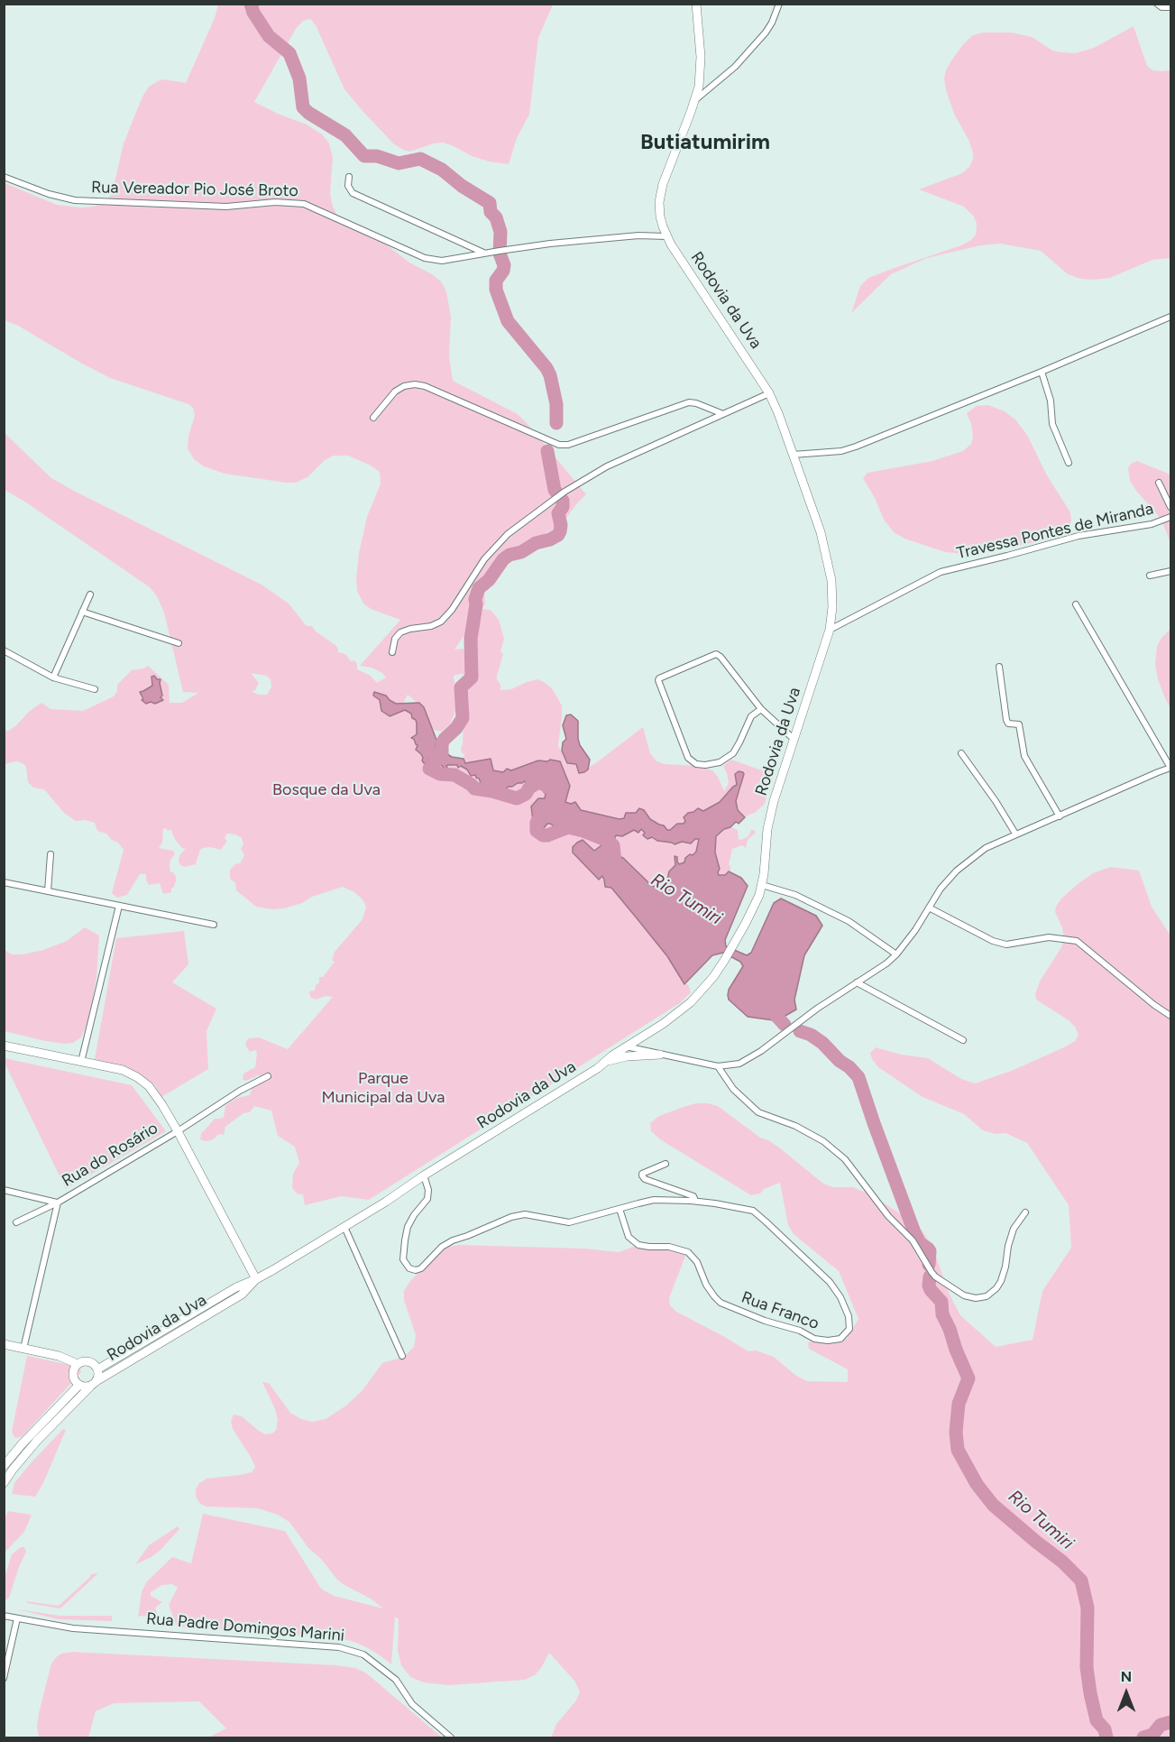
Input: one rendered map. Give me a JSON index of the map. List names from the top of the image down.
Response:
{
  "streets": {
    "street": [
      "Rua Vereador Pio José Broto",
      "Rodovia da Uva",
      "Travessa Pontes de Miranda",
      "Rua do Rosário",
      "Rua Franco",
      "Rua Padre Domingos Marini"
    ]
  },
  "crossings": [
    ["Rua Vereador Pio José Broto", "Rodovia da Uva"],
    ["Rodovia da Uva", "Travessa Pontes de Miranda"],
    ["Rodovia da Uva", "Rua Franco"]
  ],
  "districts": ["Butiatumirim"],
  "water": ["Rio Tumiri"],
  "parks": ["Bosque da Uva", "Parque Municipal da Uva"],
  "north": "top"
}
